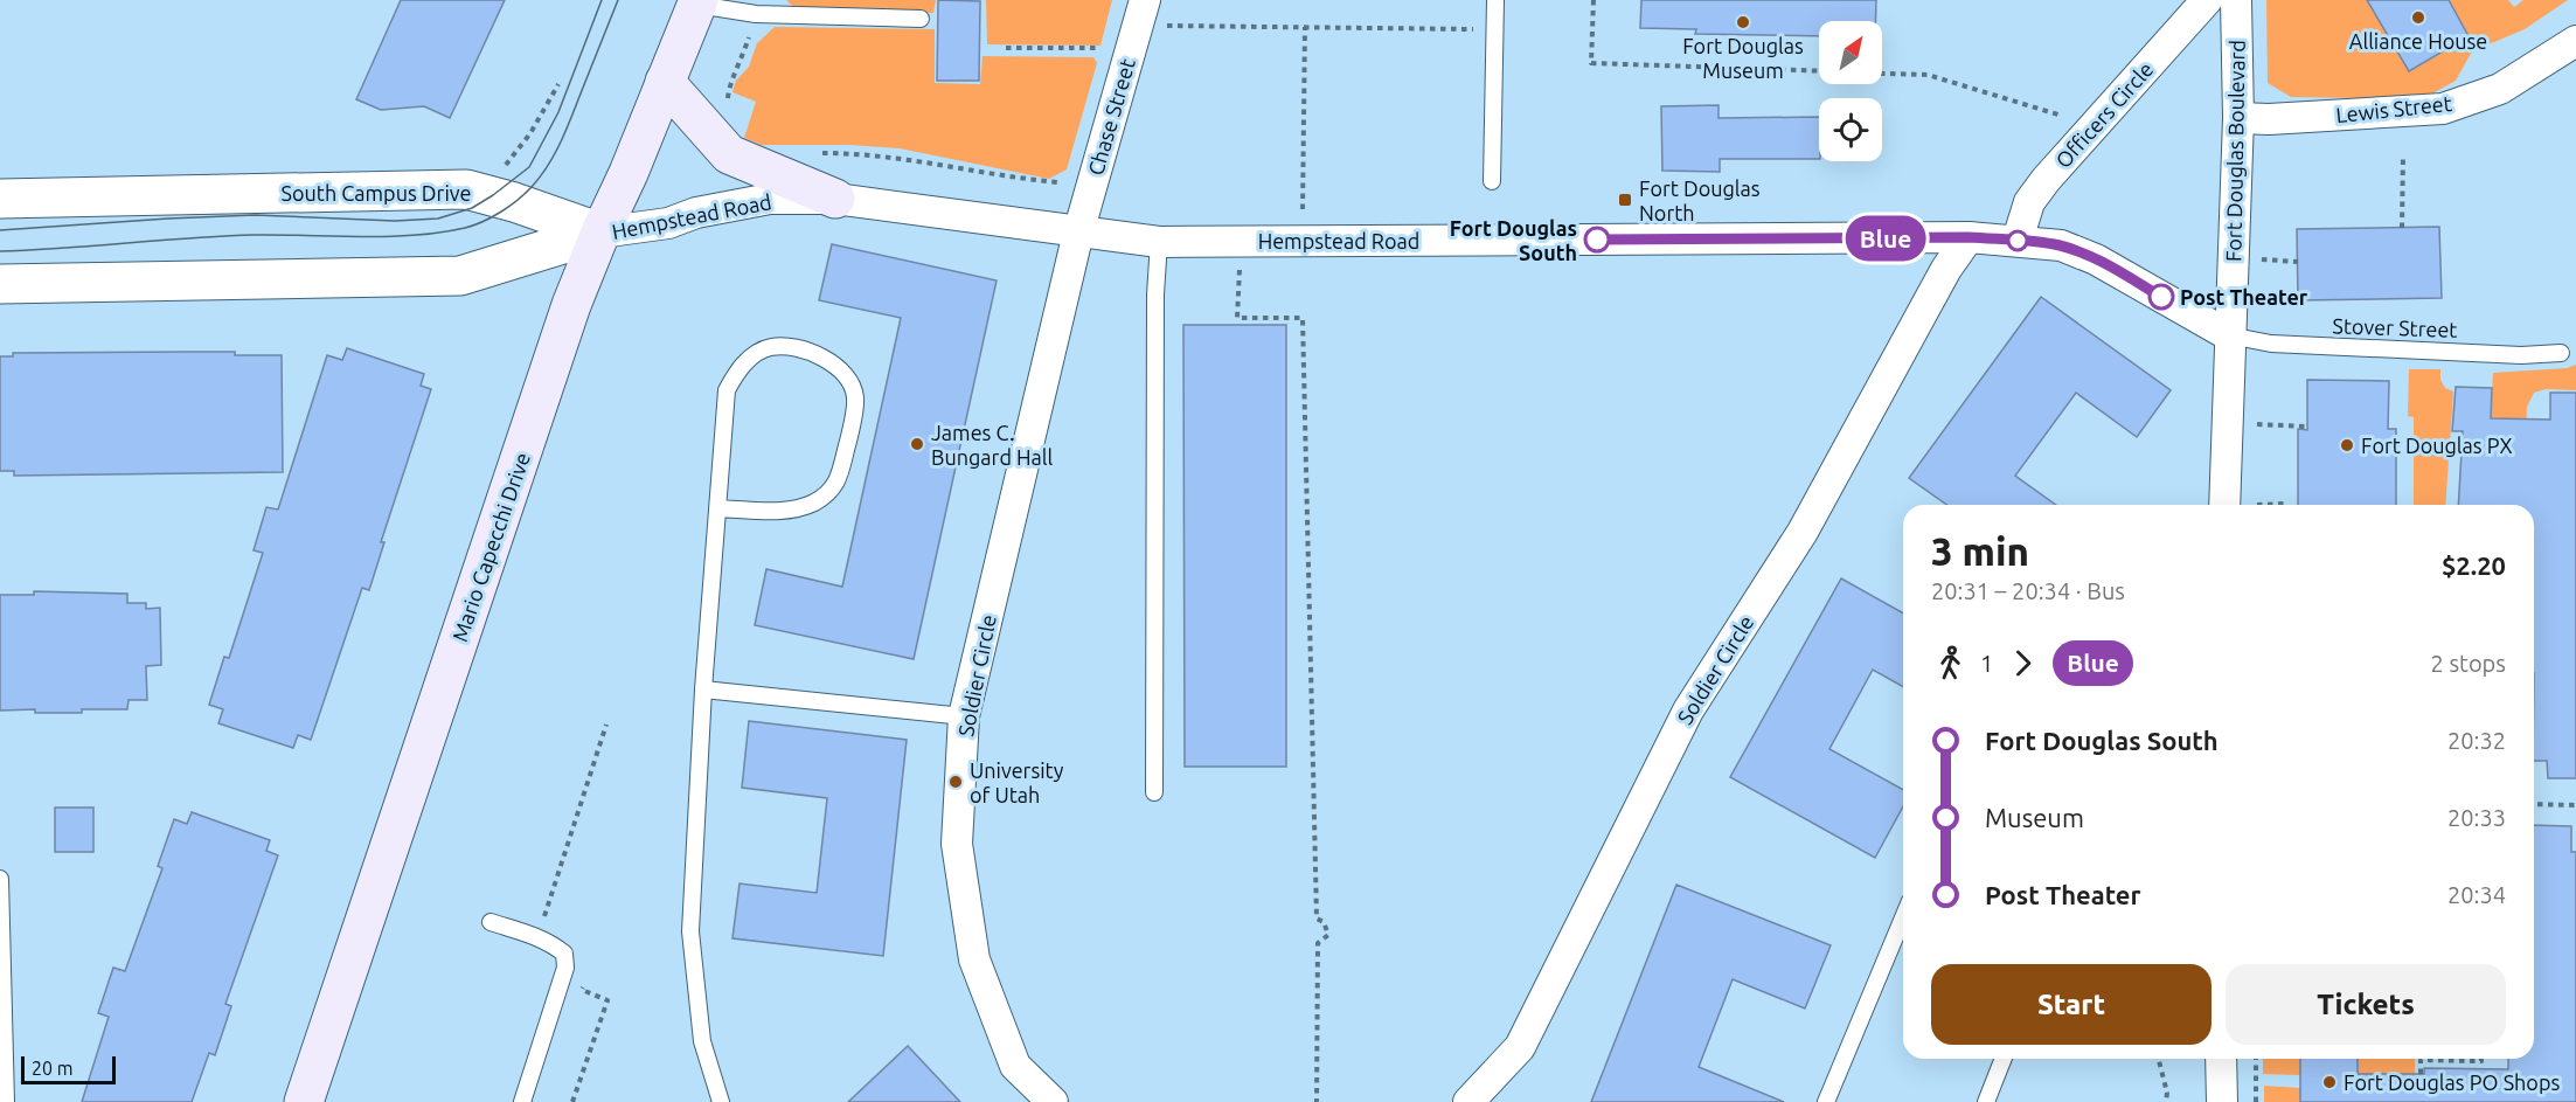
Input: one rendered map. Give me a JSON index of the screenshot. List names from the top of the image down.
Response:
{
  "streets": {
    "main road": ["Mario Capecchi Drive"],
    "street": [
      "Lewis Street",
      "Officers Circle",
      "Chase Street",
      "Fort Douglas Boulevard",
      "South Campus Drive",
      "Hempstead Road",
      "Soldier Circle"
    ],
    "lane": ["Stover Street"]
  },
  "crossings": [
    ["Lewis Street", "Fort Douglas Boulevard"],
    ["Officers Circle", "Hempstead Road"],
    ["Chase Street", "Hempstead Road"],
    ["Chase Street", "Soldier Circle"],
    ["Fort Douglas Boulevard", "Hempstead Road"],
    ["Fort Douglas Boulevard", "Stover Street"],
    ["South Campus Drive", "Hempstead Road"],
    ["South Campus Drive", "Mario Capecchi Drive"],
    ["Hempstead Road", "Stover Street"],
    ["Hempstead Road", "Mario Capecchi Drive"],
    ["Hempstead Road", "Soldier Circle"]
  ],
  "places": {
    "other": [
      "Alliance House",
      "Fort Douglas Museum",
      "Fort Douglas South",
      "Post Theater",
      "James C. Bungard Hall",
      "Fort Douglas PX",
      "University of Utah",
      "Fort Douglas PO Shops"
    ],
    "transit": ["Fort Douglas North"]
  },
  "lines": ["bus line Blue"],
  "scale_bar": "20 m",
  "north": "top right",
  "page": {
    "on_map": "Blue",
    "heading": ["3 min", "20:31 – 20:34 · Bus", "$2.20"],
    "legs": ["1", "Blue", "2 stops"],
    "list": [
      {
        "name": "Fort Douglas South",
        "value": "20:32"
      },
      {
        "name": "Museum",
        "value": "20:33"
      },
      {
        "name": "Post Theater",
        "value": "20:34"
      }
    ],
    "buttons": ["Start", "Tickets"],
    "scale": "20 m"
  }
}
